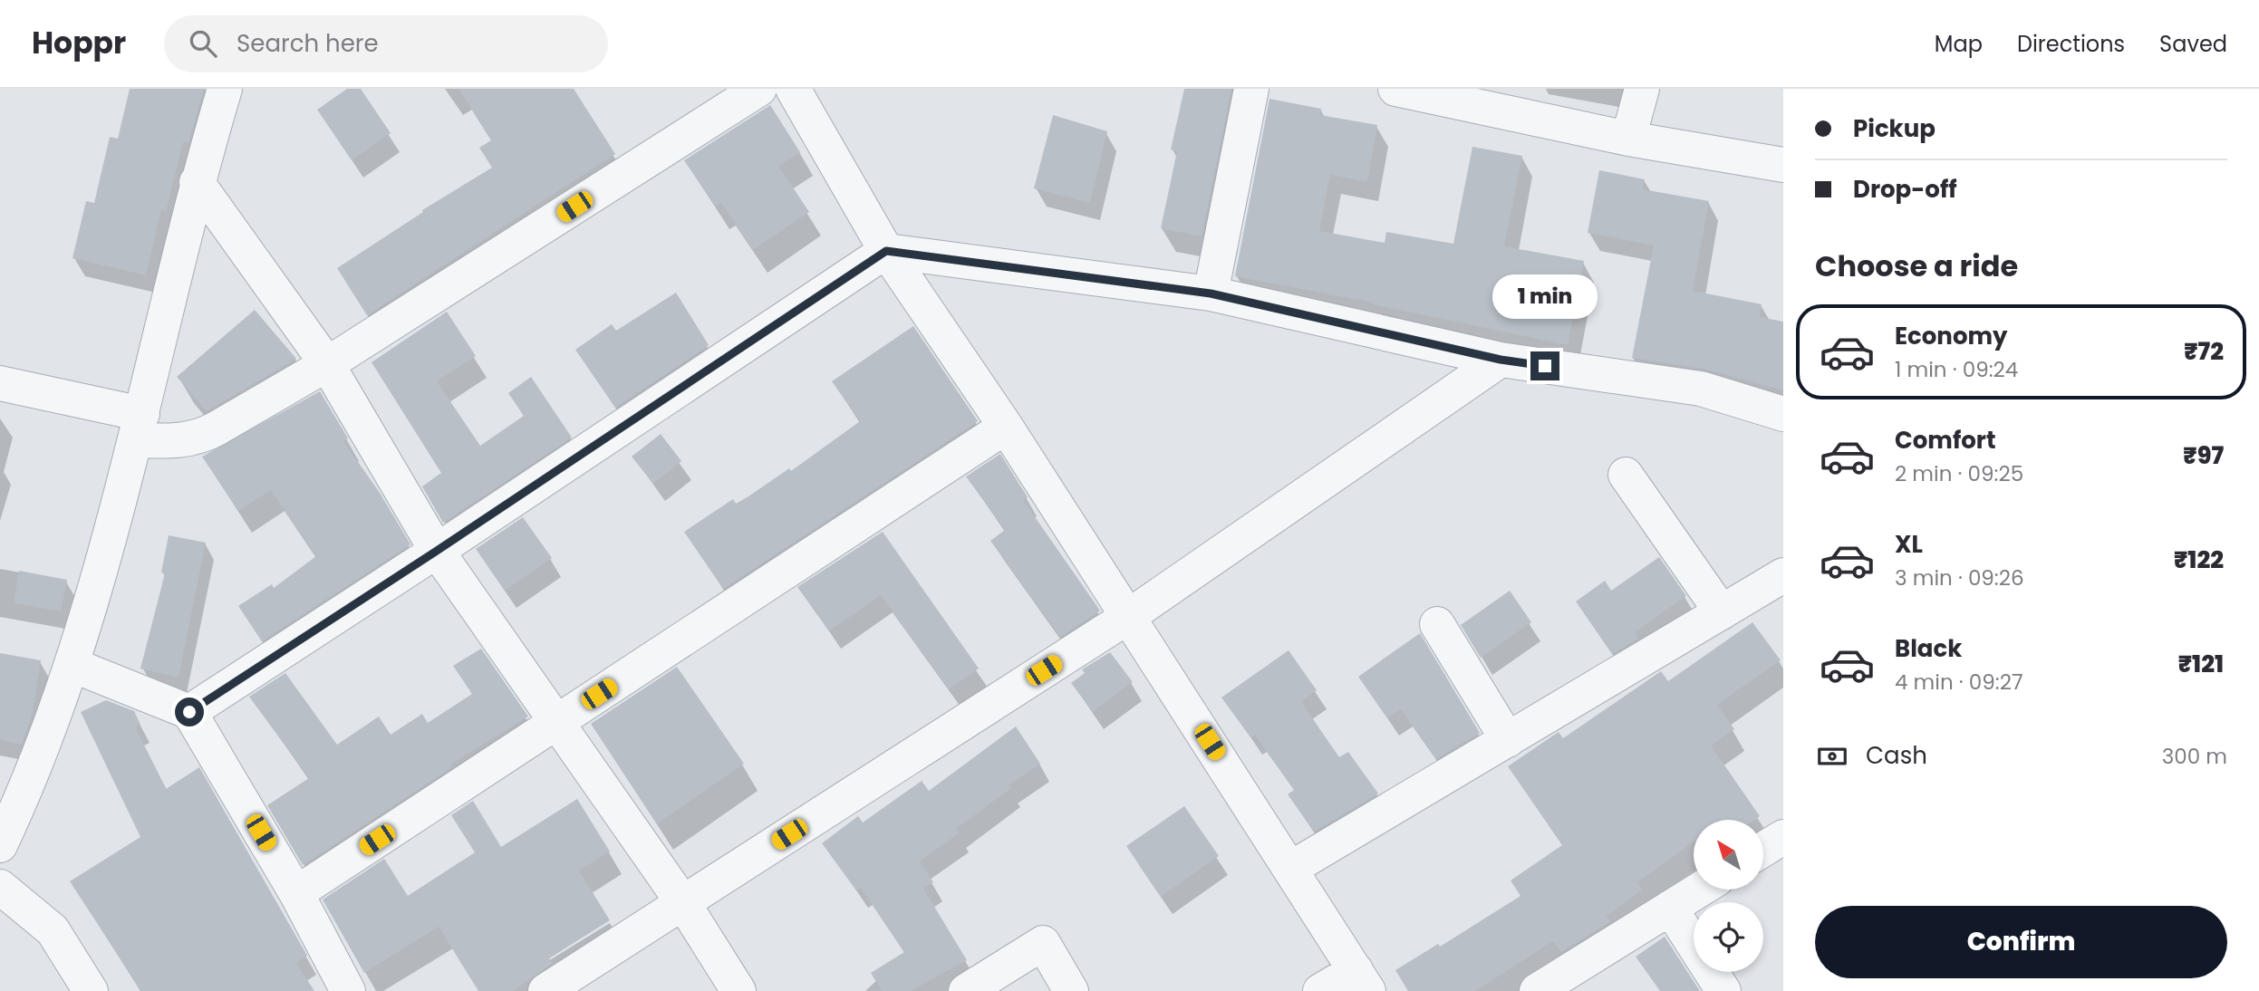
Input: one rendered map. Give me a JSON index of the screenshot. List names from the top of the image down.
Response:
{
  "north": "top left",
  "page": {
    "header": "Hoppr",
    "search": "Search here",
    "nav": ["Map", "Directions", "Saved"],
    "banner": ["Pickup", "Drop-off"],
    "heading": "Choose a ride",
    "bubble": "1 min",
    "list": [
      {
        "name": "Economy",
        "note": "1 min · 09:24",
        "value": "₹72"
      },
      {
        "name": "Comfort",
        "note": "2 min · 09:25",
        "value": "₹97"
      },
      {
        "name": "XL",
        "note": "3 min · 09:26",
        "value": "₹122"
      },
      {
        "name": "Black",
        "note": "4 min · 09:27",
        "value": "₹121"
      }
    ],
    "pay": ["Cash", "300 m"],
    "buttons": "Confirm"
  }
}
